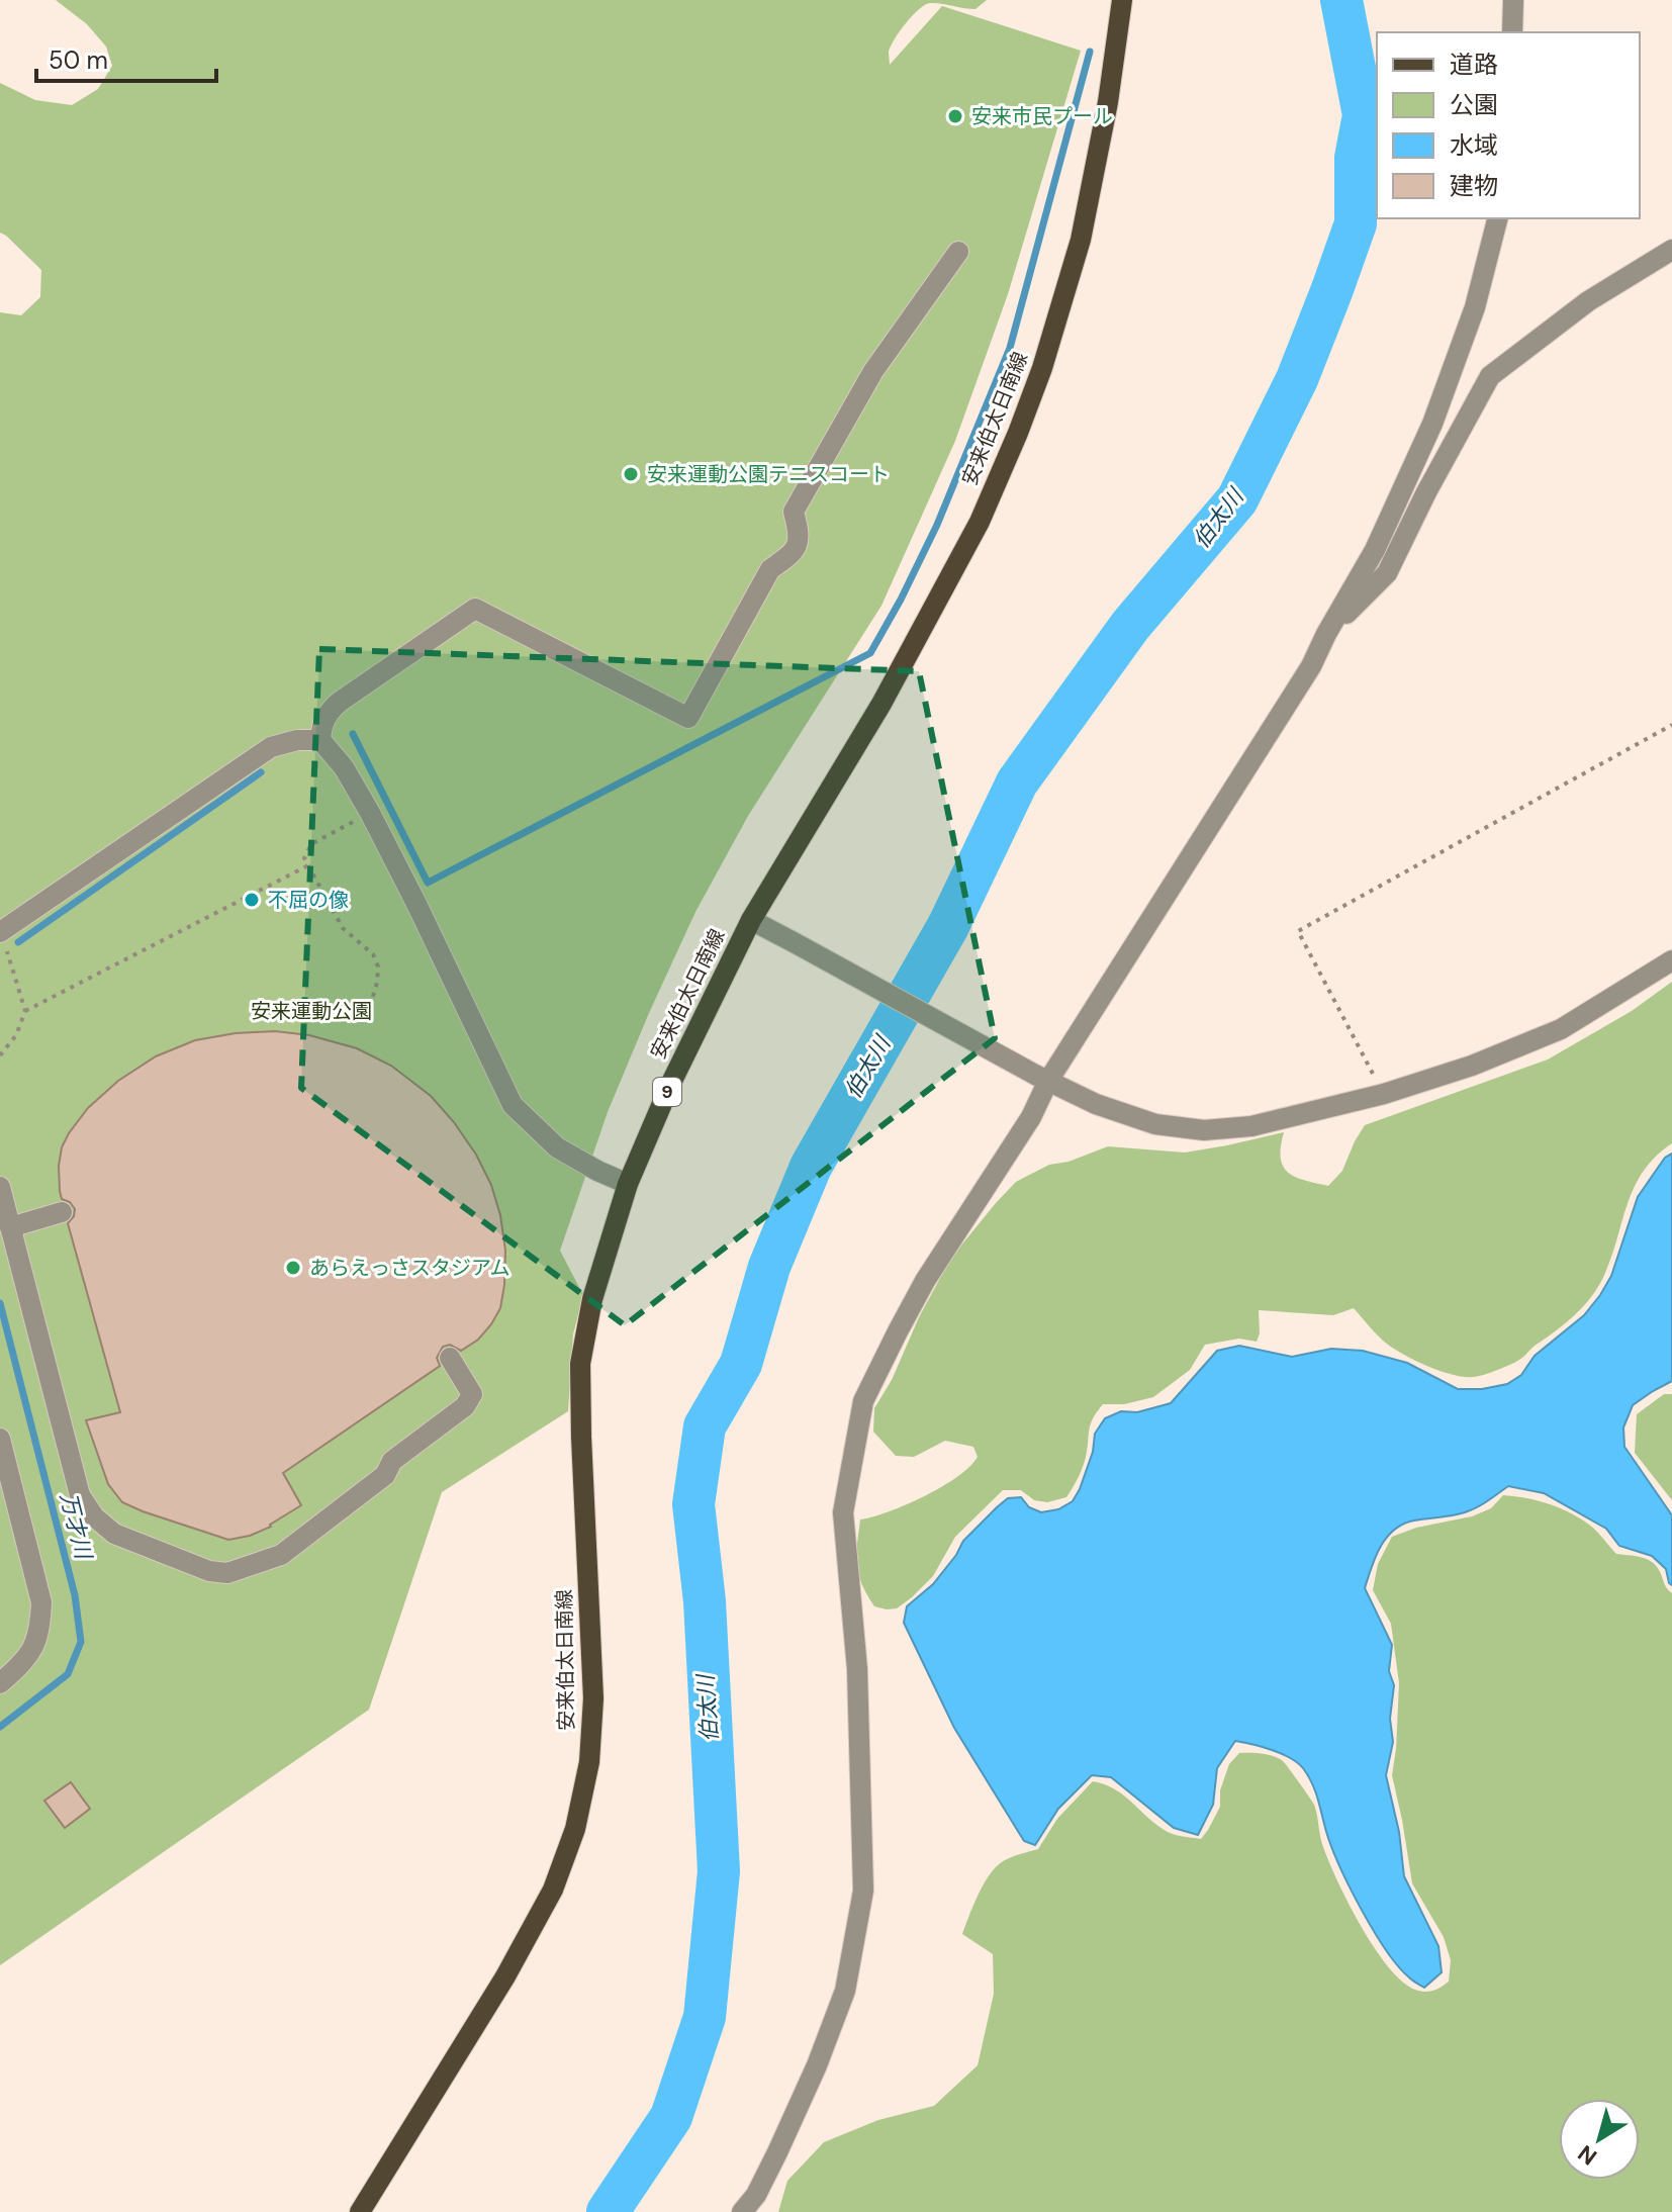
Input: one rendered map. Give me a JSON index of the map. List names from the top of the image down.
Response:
{
  "streets": {
    "main road": ["安来伯太日南線", "9"]
  },
  "water": ["伯太川", "万才川"],
  "parks": ["安来運動公園"],
  "places": [
    "安来市民プール",
    "安来運動公園テニスコート",
    "不屈の像",
    "あらえっさスタジアム"
  ],
  "legend": [
    "道路",
    "公園",
    "水域",
    "建物"
  ],
  "scale_bar": "50 m",
  "north": "bottom left"
}
